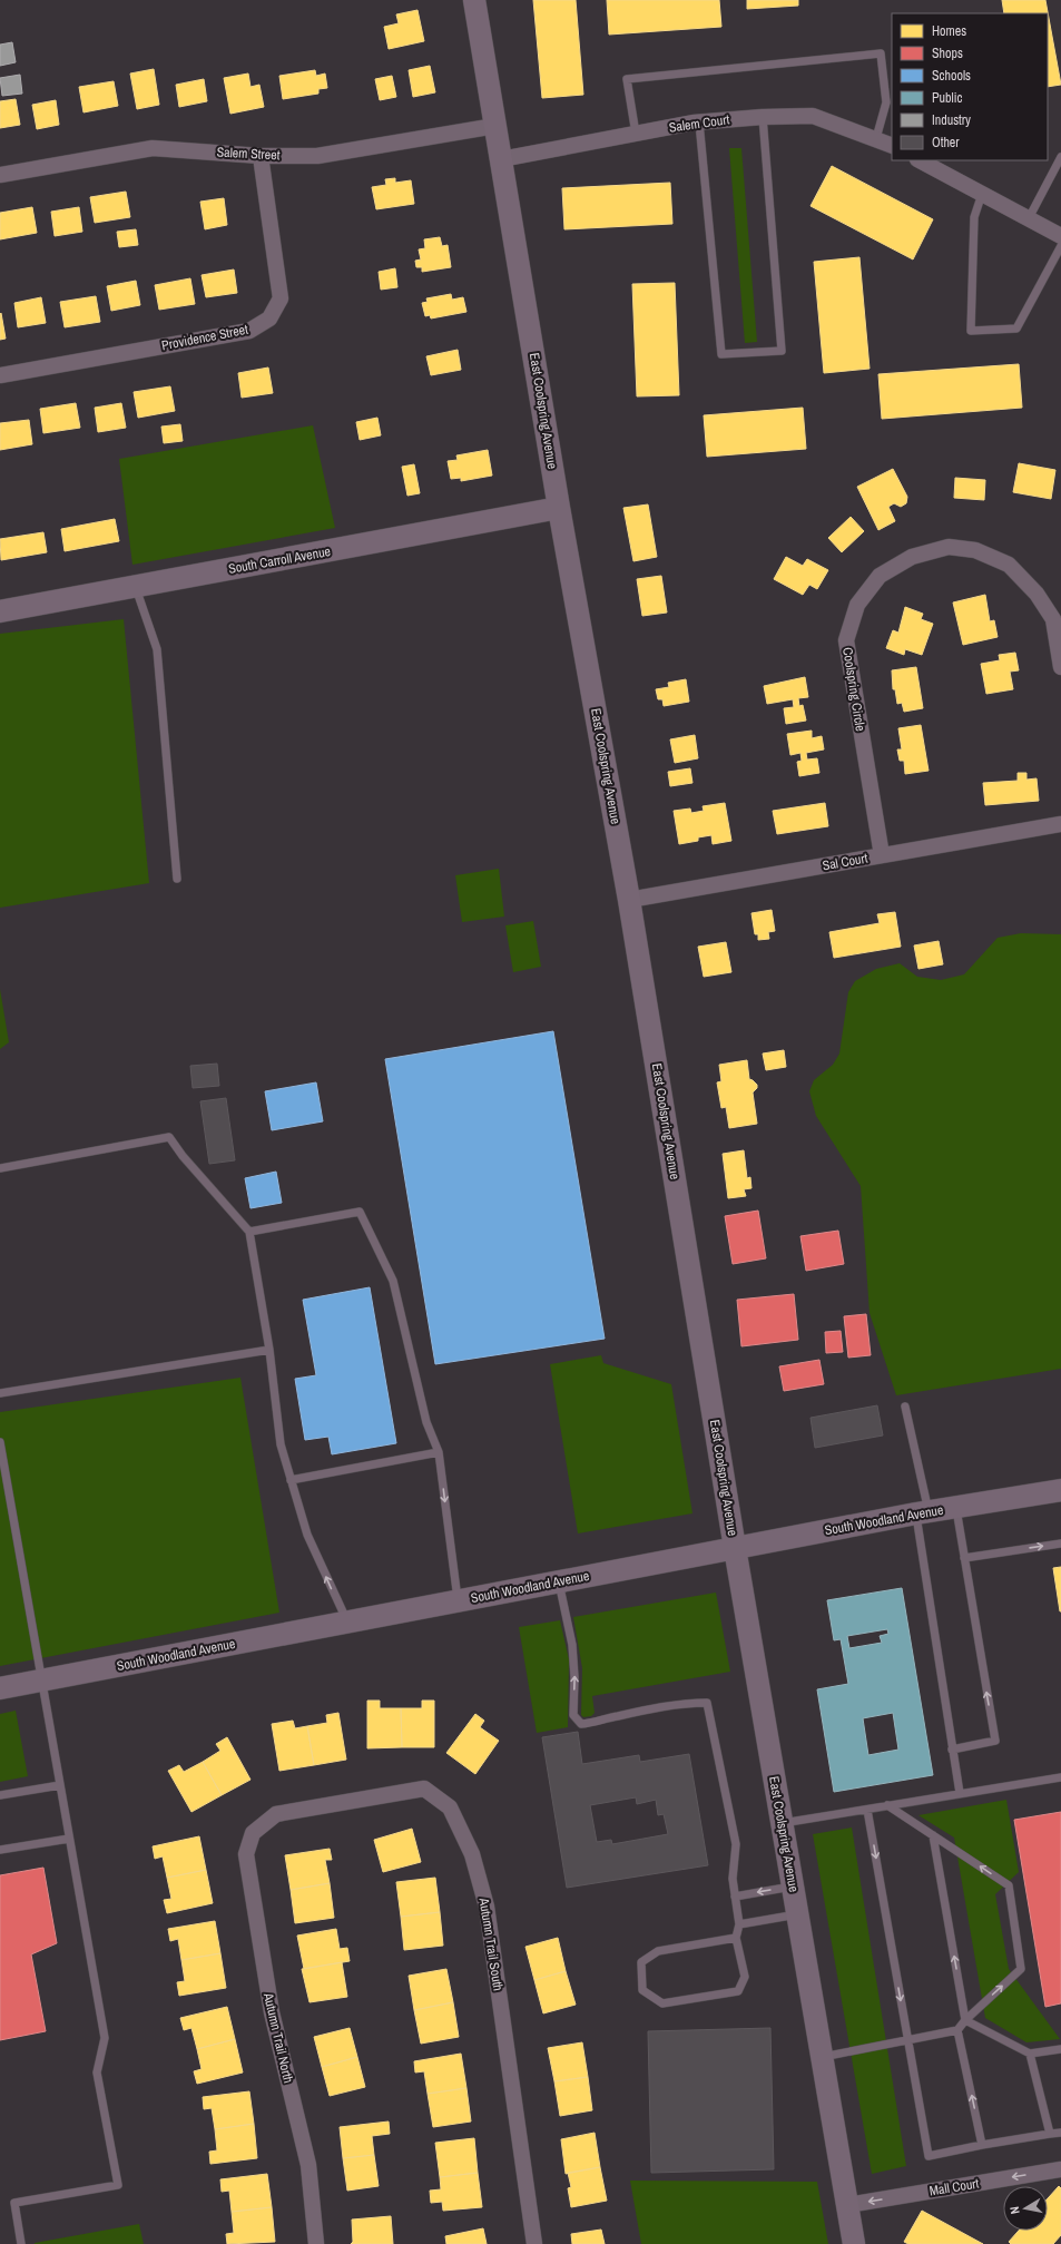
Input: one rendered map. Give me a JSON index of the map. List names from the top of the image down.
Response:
{
  "streets": {
    "street": [
      "Salem Court",
      "Salem Street",
      "Providence Street",
      "East Coolspring Avenue",
      "South Carroll Avenue",
      "Coolspring Circle",
      "Sal Court",
      "South Woodland Avenue",
      "Autumn Trail South",
      "Autumn Trail North",
      "Mall Court"
    ]
  },
  "crossings": [
    ["Salem Court", "East Coolspring Avenue"],
    ["Salem Street", "Providence Street"],
    ["Salem Street", "East Coolspring Avenue"],
    ["East Coolspring Avenue", "South Carroll Avenue"],
    ["East Coolspring Avenue", "Sal Court"],
    ["East Coolspring Avenue", "South Woodland Avenue"],
    ["East Coolspring Avenue", "Mall Court"],
    ["Coolspring Circle", "Sal Court"],
    ["Autumn Trail South", "Autumn Trail North"]
  ],
  "one_way": ["Mall Court"],
  "legend": [
    "Homes",
    "Shops",
    "Schools",
    "Public",
    "Industry",
    "Other"
  ],
  "north": "left"
}
